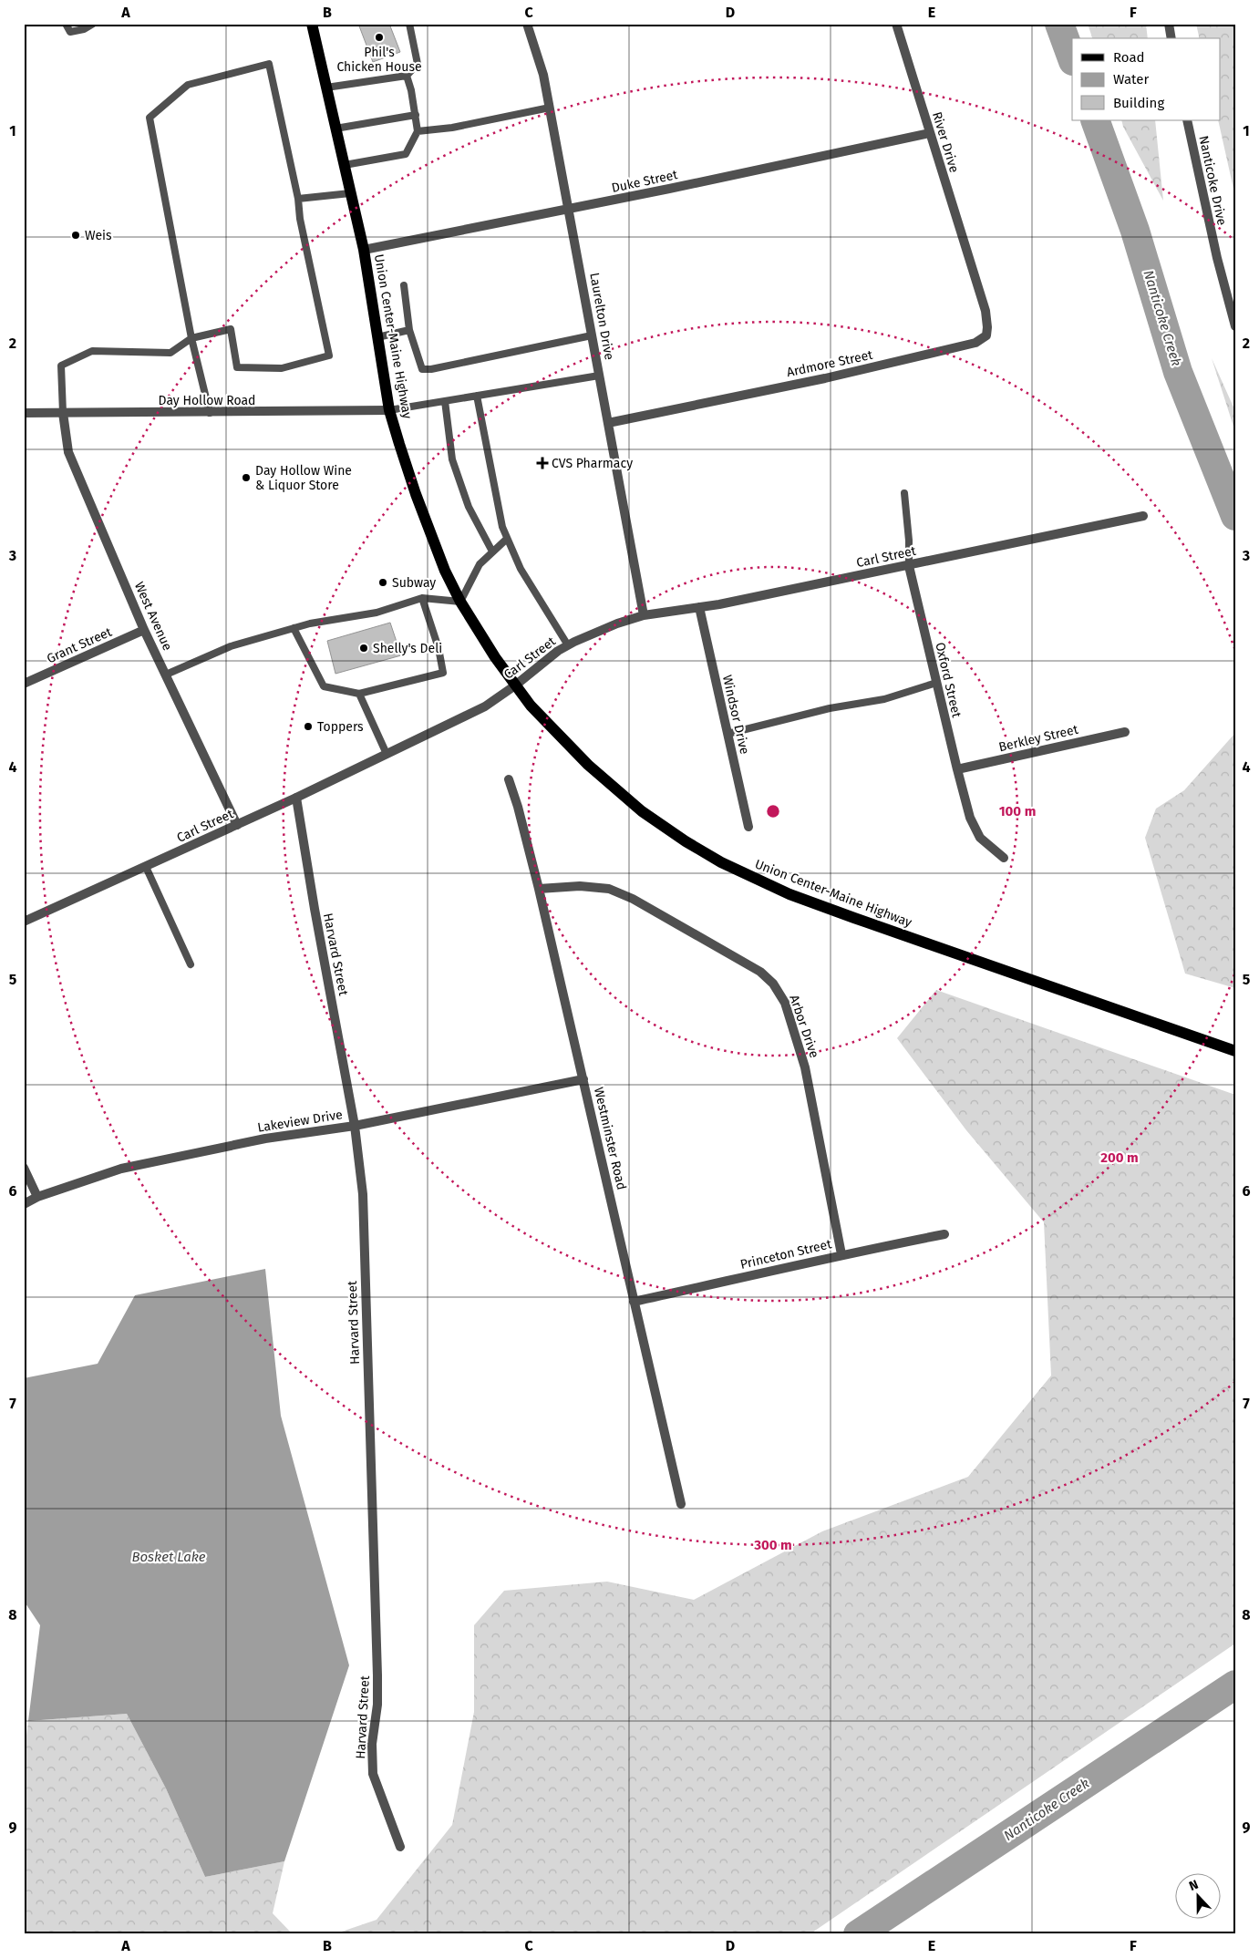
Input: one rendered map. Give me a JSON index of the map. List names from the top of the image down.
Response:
{
  "streets": {
    "main road": ["Union Center-Maine Highway"],
    "street": [
      "River Drive",
      "Nanticoke Drive",
      "Duke Street",
      "Laurelton Drive",
      "Ardmore Street",
      "Day Hollow Road",
      "Carl Street",
      "West Avenue",
      "Grant Street",
      "Oxford Street",
      "Windsor Drive",
      "Berkley Street",
      "Harvard Street",
      "Arbor Drive",
      "Lakeview Drive",
      "Westminster Road",
      "Princeton Street"
    ]
  },
  "crossings": [
    ["River Drive", "Duke Street"],
    ["River Drive", "Ardmore Street"],
    ["Duke Street", "Laurelton Drive"],
    ["Duke Street", "Union Center-Maine Highway"],
    ["Laurelton Drive", "Ardmore Street"],
    ["Laurelton Drive", "Carl Street"],
    ["Union Center-Maine Highway", "Day Hollow Road"],
    ["Union Center-Maine Highway", "Carl Street"],
    ["Day Hollow Road", "West Avenue"],
    ["Carl Street", "West Avenue"],
    ["Carl Street", "Oxford Street"],
    ["Carl Street", "Windsor Drive"],
    ["Carl Street", "Harvard Street"],
    ["West Avenue", "Grant Street"],
    ["Oxford Street", "Berkley Street"],
    ["Harvard Street", "Lakeview Drive"],
    ["Arbor Drive", "Westminster Road"],
    ["Arbor Drive", "Princeton Street"],
    ["Lakeview Drive", "Westminster Road"],
    ["Westminster Road", "Princeton Street"]
  ],
  "water": ["Nanticoke Creek", "Bosket Lake"],
  "places": {
    "other": [
      "Phil's Chicken House",
      "Weis",
      "Day Hollow Wine & Liquor Store",
      "Subway",
      "Shelly's Deli",
      "Toppers"
    ],
    "health": ["CVS Pharmacy"]
  },
  "legend": ["Road", "Water", "Building"],
  "north": "top",
  "grid": {
    "columns": [
      "A",
      "B",
      "C",
      "D",
      "E",
      "F"
    ],
    "rows": [
      "1",
      "2",
      "3",
      "4",
      "5",
      "6",
      "7",
      "8",
      "9"
    ]
  },
  "rings": ["100 m", "200 m", "300 m"]
}
